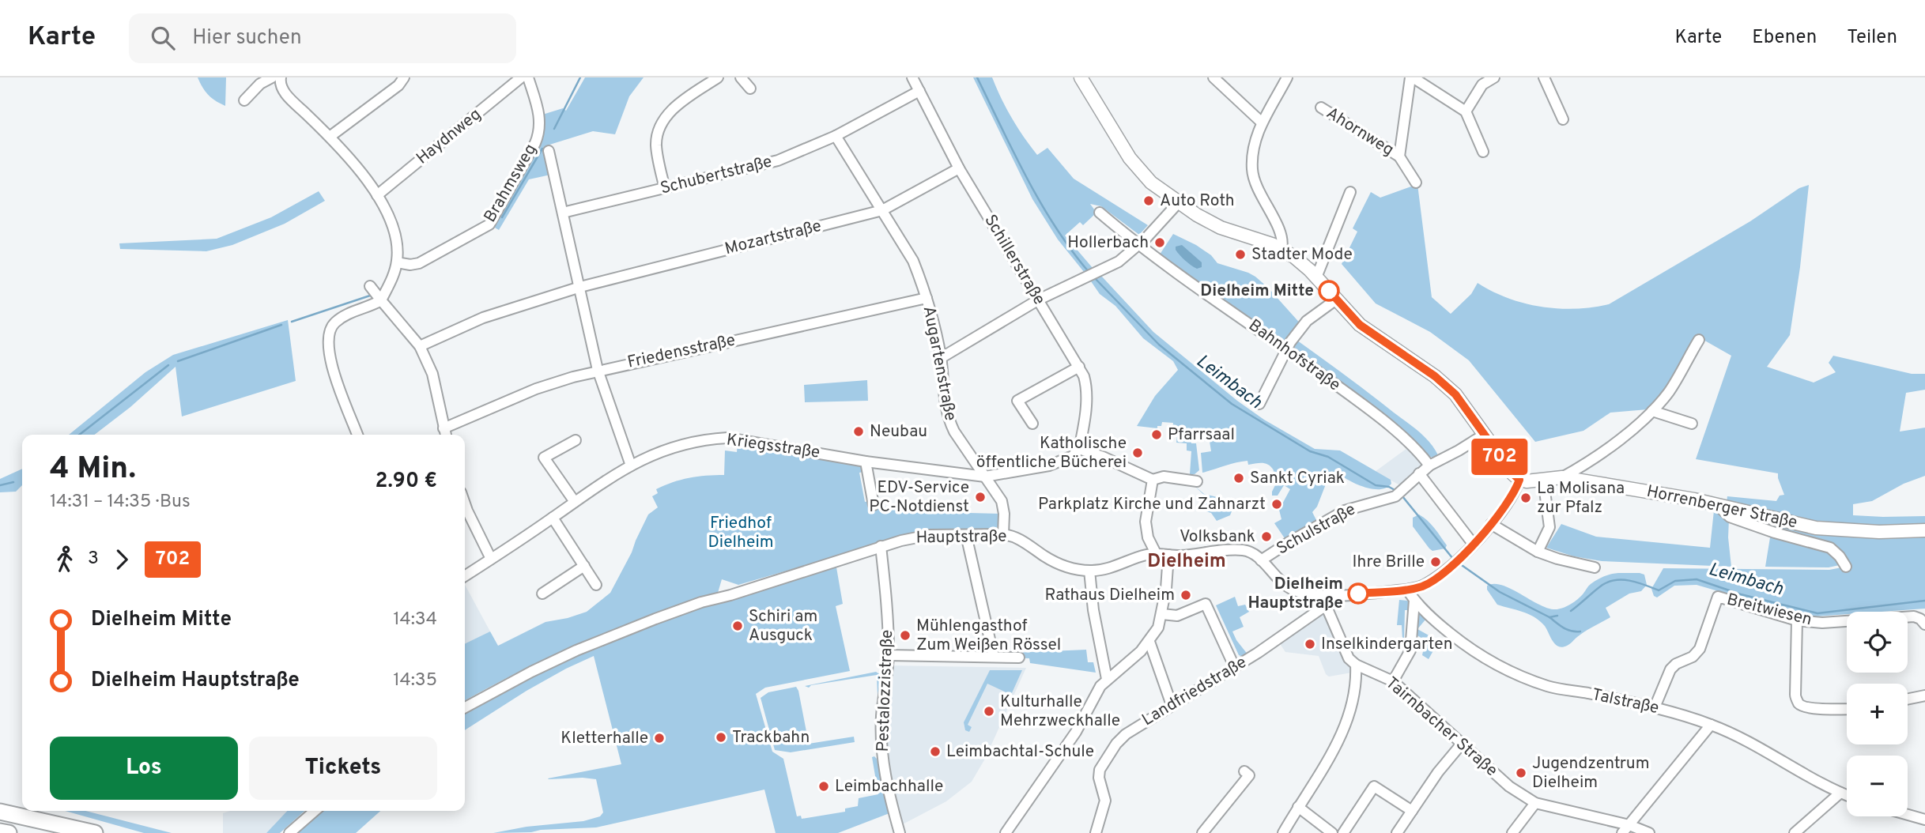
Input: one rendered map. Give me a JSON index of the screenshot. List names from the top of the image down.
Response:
{
  "streets": {
    "main road": ["Horrenberger Straße"],
    "street": [
      "Ahornweg",
      "Haydnweg",
      "Schubertstraße",
      "Brahmsweg",
      "Mozartstraße",
      "Schillerstraße",
      "Friedensstraße",
      "Bahnhofstraße",
      "Augartenstraße",
      "Kriegsstraße",
      "Schulstraße",
      "Hauptstraße",
      "Breitwiesen",
      "Pestalozzistraße",
      "Landfriedstraße",
      "Talstraße",
      "Tairnbacher Straße"
    ]
  },
  "crossings": [
    ["Schubertstraße", "Schillerstraße"],
    ["Schubertstraße", "Augartenstraße"],
    ["Mozartstraße", "Schillerstraße"],
    ["Mozartstraße", "Augartenstraße"],
    ["Schillerstraße", "Augartenstraße"],
    ["Schillerstraße", "Kriegsstraße"],
    ["Friedensstraße", "Augartenstraße"],
    ["Bahnhofstraße", "Schulstraße"],
    ["Augartenstraße", "Kriegsstraße"],
    ["Augartenstraße", "Hauptstraße"],
    ["Horrenberger Straße", "Hauptstraße"],
    ["Schulstraße", "Hauptstraße"],
    ["Hauptstraße", "Pestalozzistraße"],
    ["Hauptstraße", "Landfriedstraße"],
    ["Hauptstraße", "Talstraße"],
    ["Breitwiesen", "Talstraße"]
  ],
  "districts": ["Dielheim"],
  "water": ["Leimbach"],
  "parks": ["Friedhof Dielheim"],
  "places": [
    "Auto Roth",
    "Hollerbach",
    "Stadter Mode",
    "Dielheim Mitte",
    "Neubau",
    "Pfarrsaal",
    "Katholische öffentliche Bücherei",
    "Sankt Cyriak",
    "EDV-Service PC-Notdienst",
    "La Molisana zur Pfalz",
    "Parkplatz Kirche und Zahnarzt",
    "Volksbank",
    "Ihre Brille",
    "Dielheim Hauptstraße",
    "Rathaus Dielheim",
    "Schiri am Ausguck",
    "Mühlengasthof Zum Weißen Rössel",
    "Inselkindergarten",
    "Kulturhalle Mehrzweckhalle",
    "Trackbahn",
    "Kletterhalle",
    "Leimbachtal-Schule",
    "Jugendzentrum Dielheim",
    "Leimbachhalle"
  ],
  "lines": ["bus line 702"],
  "page": {
    "header": "Karte",
    "search": "Hier suchen",
    "nav": ["Karte", "Ebenen", "Teilen"],
    "on_map": "702",
    "heading": ["4 Min.", "14:31 – 14:35 · Bus", "2.90 €"],
    "legs": ["3", "702"],
    "list": [
      {
        "name": "Dielheim Mitte",
        "value": "14:34"
      },
      {
        "name": "Dielheim Hauptstraße",
        "value": "14:35"
      }
    ],
    "map_buttons": ["+", "−"],
    "buttons": ["Los", "Tickets"]
  }
}
